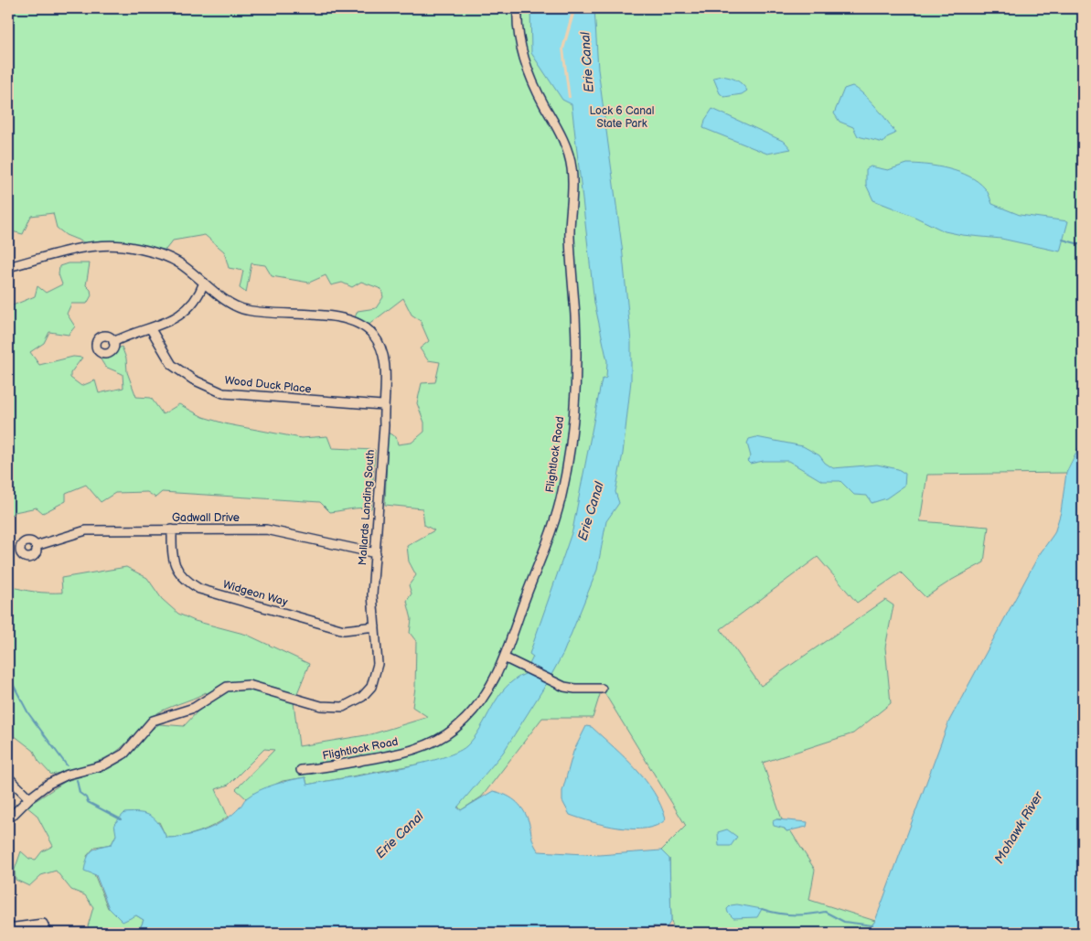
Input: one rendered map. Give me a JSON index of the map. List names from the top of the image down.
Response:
{
  "streets": {
    "street": [
      "Wood Duck Place",
      "Flightlock Road",
      "Mallards Landing South",
      "Gadwall Drive",
      "Widgeon Way"
    ]
  },
  "crossings": [
    ["Wood Duck Place", "Mallards Landing South"],
    ["Mallards Landing South", "Gadwall Drive"],
    ["Mallards Landing South", "Widgeon Way"],
    ["Gadwall Drive", "Widgeon Way"]
  ],
  "water": ["Erie Canal", "Mohawk River"],
  "parks": ["Lock 6 Canal State Park"]
}
